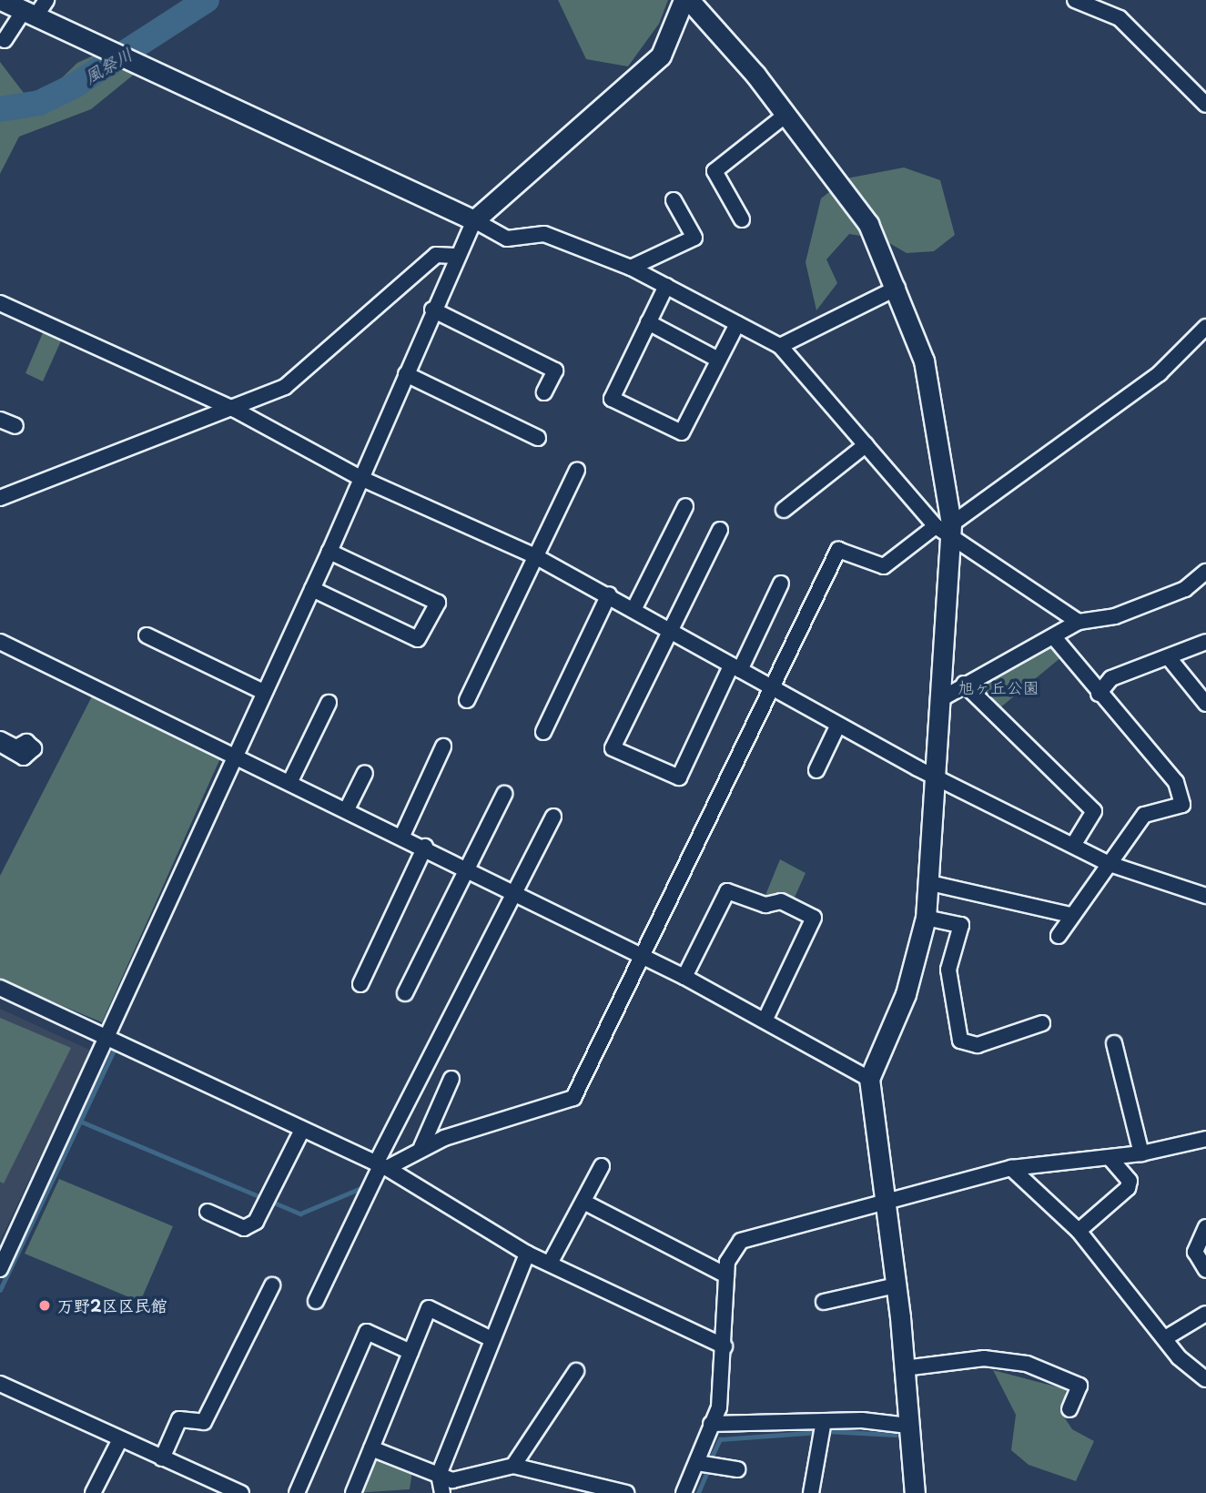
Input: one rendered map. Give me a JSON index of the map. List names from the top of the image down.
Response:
{
  "water": ["風祭川"],
  "parks": ["旭ヶ丘公園"],
  "places": ["万野2区区民館"]
}
